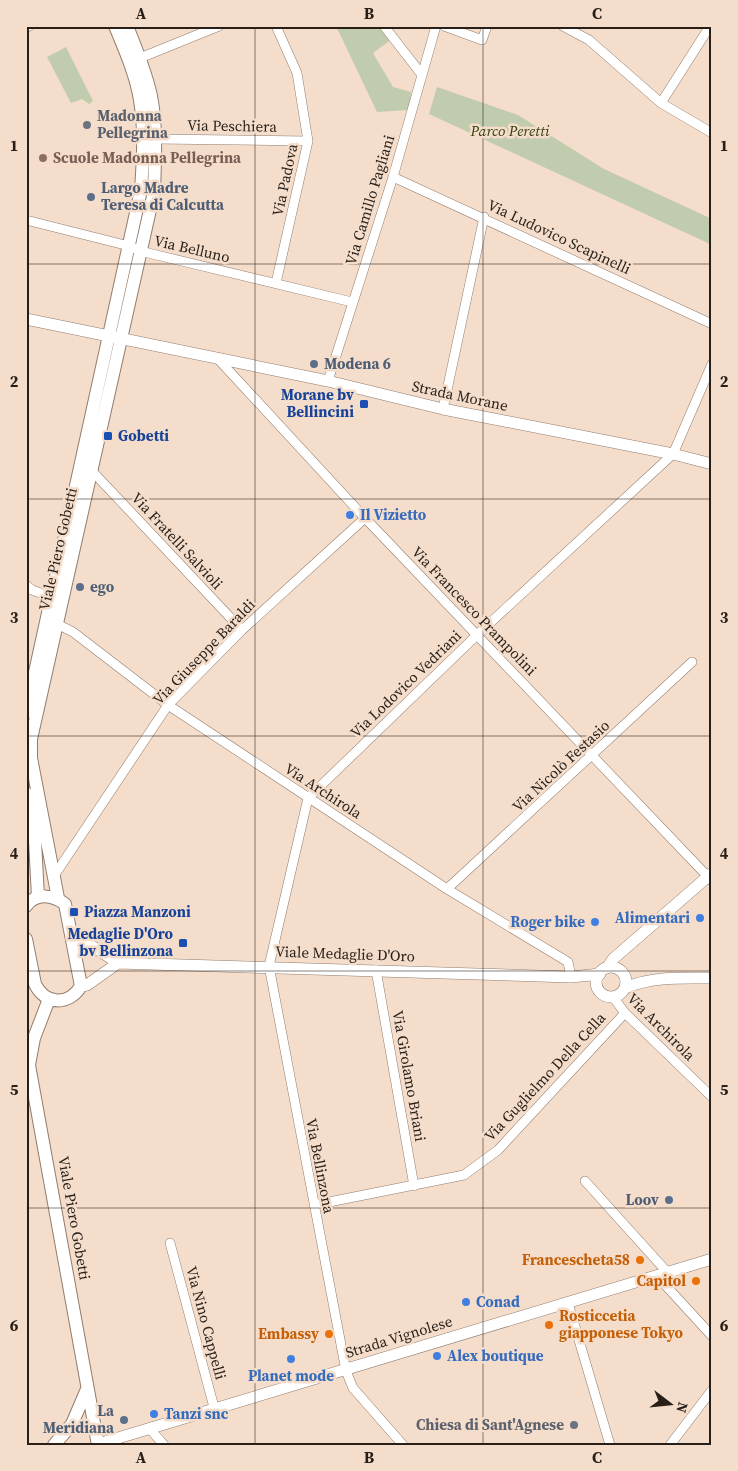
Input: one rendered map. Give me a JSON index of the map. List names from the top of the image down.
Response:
{
  "streets": {
    "main road": ["Viale Piero Gobetti"],
    "street": [
      "Via Peschiera",
      "Via Padova",
      "Via Camillo Pagliani",
      "Via Ludovico Scapinelli",
      "Via Belluno",
      "Strada Morane",
      "Via Fratelli Salvioli",
      "Via Francesco Prampolini",
      "Via Giuseppe Baraldi",
      "Via Lodovico Vedriani",
      "Via Nicolò Festasio",
      "Via Archirola",
      "Viale Medaglie D'Oro",
      "Via Girolamo Briani",
      "Via Guglielmo Della Cella",
      "Via Bellinzona",
      "Via Nino Cappelli",
      "Strada Vignolese"
    ]
  },
  "crossings": [
    ["Via Peschiera", "Via Padova"],
    ["Via Peschiera", "Viale Piero Gobetti"],
    ["Via Padova", "Via Belluno"],
    ["Via Camillo Pagliani", "Via Ludovico Scapinelli"],
    ["Via Camillo Pagliani", "Via Belluno"],
    ["Via Camillo Pagliani", "Strada Morane"],
    ["Via Belluno", "Viale Piero Gobetti"],
    ["Strada Morane", "Viale Piero Gobetti"],
    ["Strada Morane", "Via Francesco Prampolini"],
    ["Strada Morane", "Via Lodovico Vedriani"],
    ["Via Fratelli Salvioli", "Viale Piero Gobetti"],
    ["Via Fratelli Salvioli", "Via Giuseppe Baraldi"],
    ["Viale Piero Gobetti", "Via Giuseppe Baraldi"],
    ["Viale Piero Gobetti", "Via Archirola"],
    ["Viale Piero Gobetti", "Strada Vignolese"],
    ["Via Francesco Prampolini", "Via Giuseppe Baraldi"],
    ["Via Francesco Prampolini", "Via Lodovico Vedriani"],
    ["Via Francesco Prampolini", "Via Nicolò Festasio"],
    ["Via Giuseppe Baraldi", "Via Archirola"],
    ["Via Lodovico Vedriani", "Via Archirola"],
    ["Via Nicolò Festasio", "Via Archirola"],
    ["Via Archirola", "Viale Medaglie D'Oro"],
    ["Via Archirola", "Via Guglielmo Della Cella"],
    ["Viale Medaglie D'Oro", "Via Girolamo Briani"],
    ["Viale Medaglie D'Oro", "Via Bellinzona"],
    ["Via Girolamo Briani", "Via Guglielmo Della Cella"],
    ["Via Guglielmo Della Cella", "Via Bellinzona"],
    ["Via Bellinzona", "Strada Vignolese"],
    ["Via Nino Cappelli", "Strada Vignolese"]
  ],
  "parks": ["Parco Peretti"],
  "places": {
    "other": [
      "Madonna Pellegrina",
      "Scuole Madonna Pellegrina",
      "Largo Madre Teresa di Calcutta",
      "Modena 6",
      "Il Vizietto",
      "ego",
      "Alimentari",
      "Roger bike",
      "Loov",
      "Francescheta58",
      "Capitol",
      "Conad",
      "Rosticcetia giapponese Tokyo",
      "Embassy",
      "Alex boutique",
      "Planet mode",
      "Tanzi snc",
      "La Meridiana",
      "Chiesa di Sant'Agnese"
    ],
    "transit": [
      "Morane bv Bellincini",
      "Gobetti",
      "Piazza Manzoni",
      "Medaglie D'Oro bv Bellinzona"
    ]
  },
  "north": "right",
  "grid": {
    "columns": ["A", "B", "C"],
    "rows": [
      "1",
      "2",
      "3",
      "4",
      "5",
      "6"
    ]
  }
}
